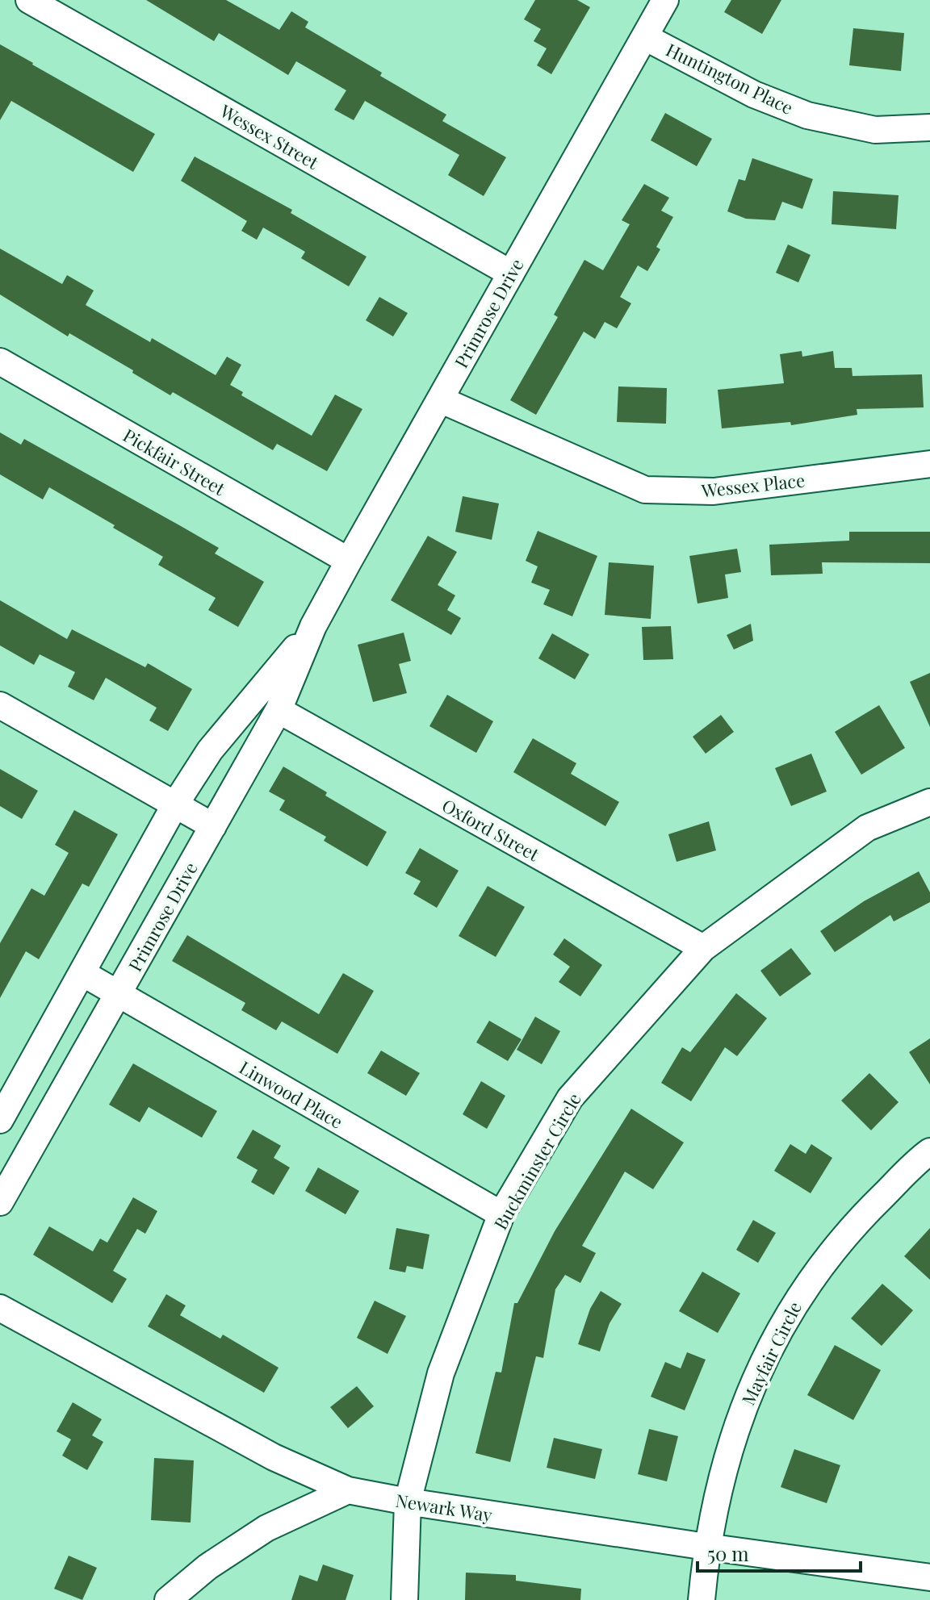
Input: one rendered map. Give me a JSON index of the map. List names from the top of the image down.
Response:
{
  "streets": {
    "street": [
      "Huntington Place",
      "Wessex Street",
      "Primrose Drive",
      "Pickfair Street",
      "Wessex Place",
      "Oxford Street",
      "Linwood Place",
      "Buckminster Circle",
      "Mayfair Circle",
      "Newark Way"
    ]
  },
  "crossings": [
    ["Huntington Place", "Primrose Drive"],
    ["Wessex Street", "Primrose Drive"],
    ["Primrose Drive", "Pickfair Street"],
    ["Primrose Drive", "Wessex Place"],
    ["Primrose Drive", "Oxford Street"],
    ["Primrose Drive", "Linwood Place"],
    ["Oxford Street", "Buckminster Circle"],
    ["Linwood Place", "Buckminster Circle"],
    ["Buckminster Circle", "Newark Way"],
    ["Mayfair Circle", "Newark Way"]
  ],
  "scale_bar": "50 m"
}
